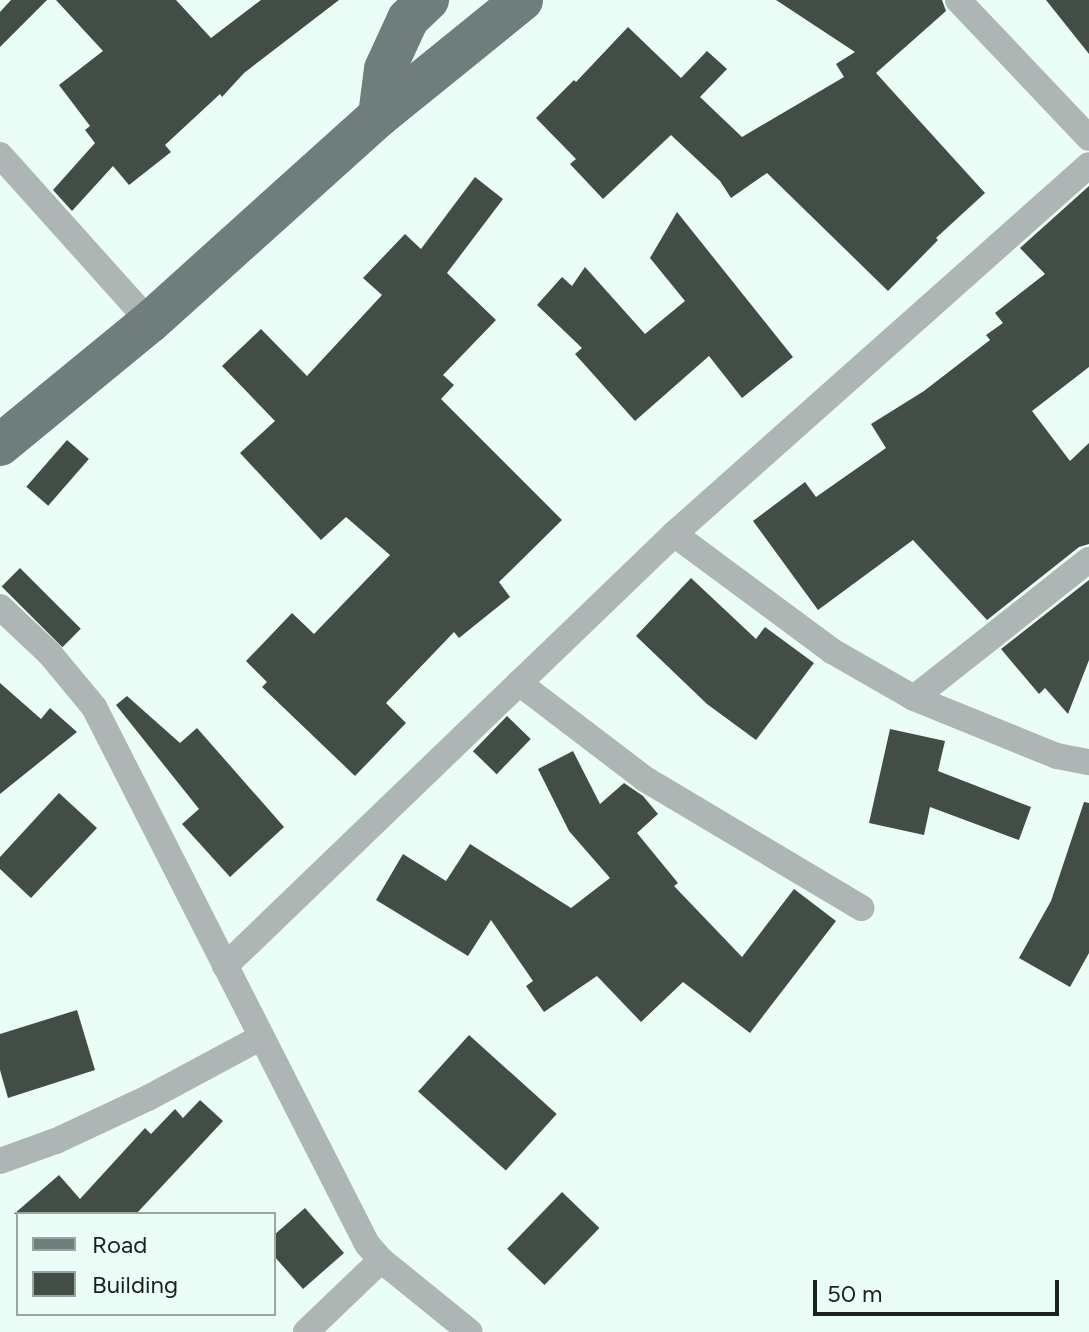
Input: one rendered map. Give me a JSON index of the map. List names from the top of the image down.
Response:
{
  "legend": ["Road", "Building"],
  "scale_bar": "50 m"
}
